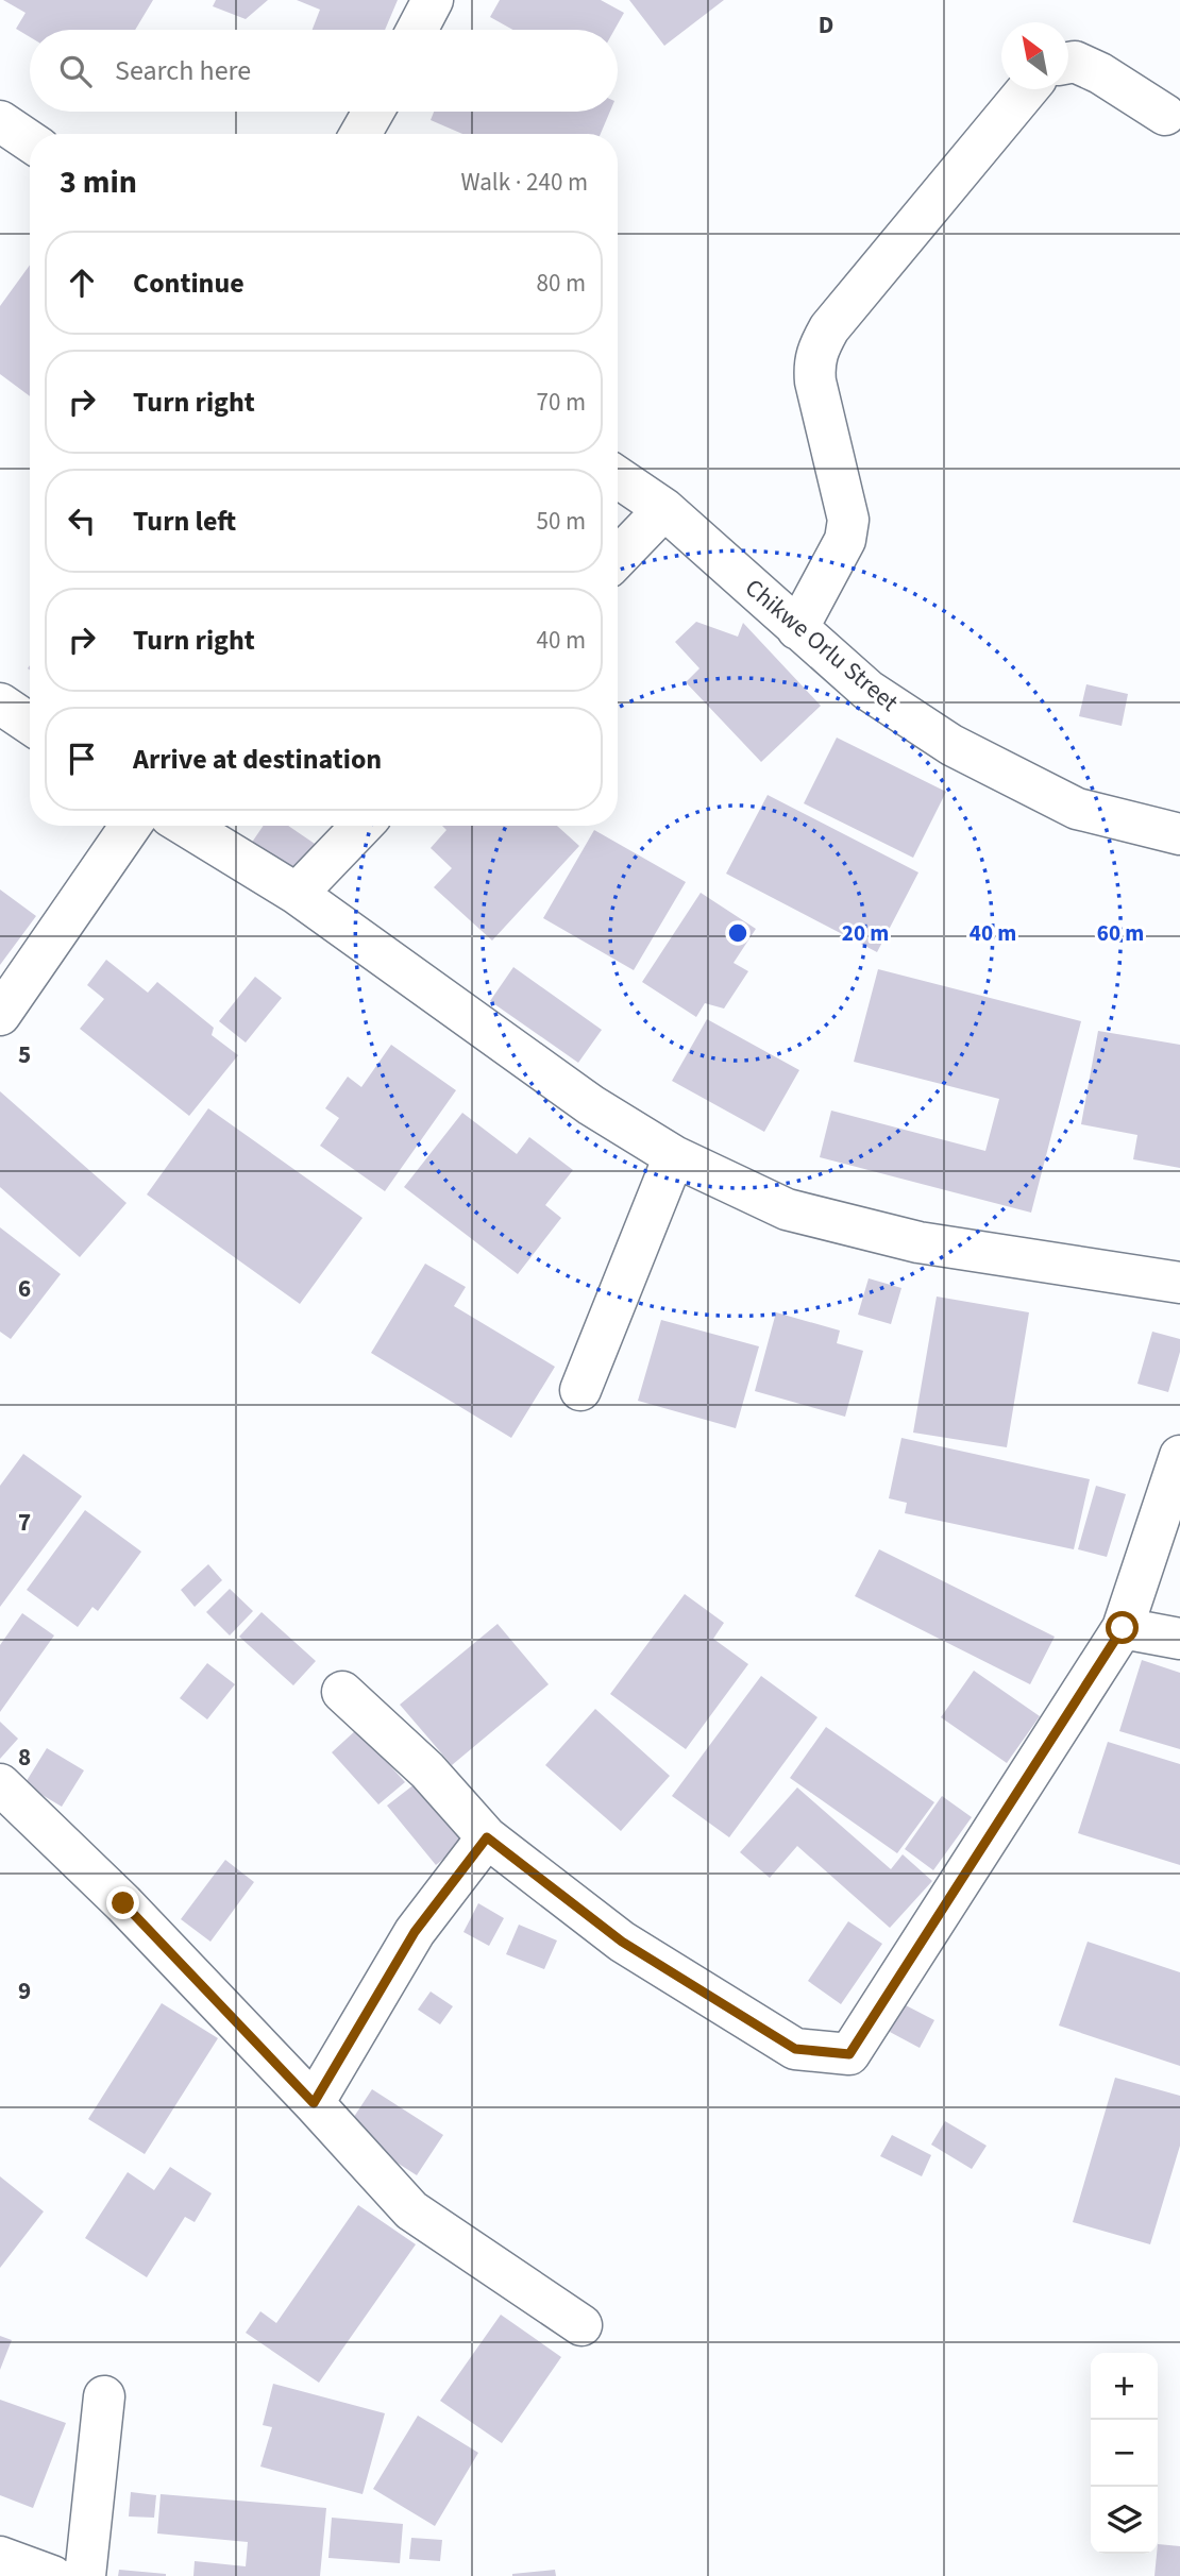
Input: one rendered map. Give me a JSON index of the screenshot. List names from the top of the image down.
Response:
{
  "streets": {
    "street": ["Chikwe Orlu Street"]
  },
  "north": "top left",
  "page": {
    "search": "Search here",
    "heading": ["3 min", "Walk · 240 m"],
    "list": [
      ["Continue", "80 m"],
      ["Turn right", "70 m"],
      ["Turn left", "50 m"],
      ["Turn right", "40 m"],
      "Arrive at destination"
    ],
    "map_buttons": ["+", "−"]
  },
  "grid": {
    "columns": ["D"],
    "rows": [
      "5",
      "6",
      "7",
      "8",
      "9"
    ]
  },
  "rings": ["20 m", "40 m", "60 m"]
}
